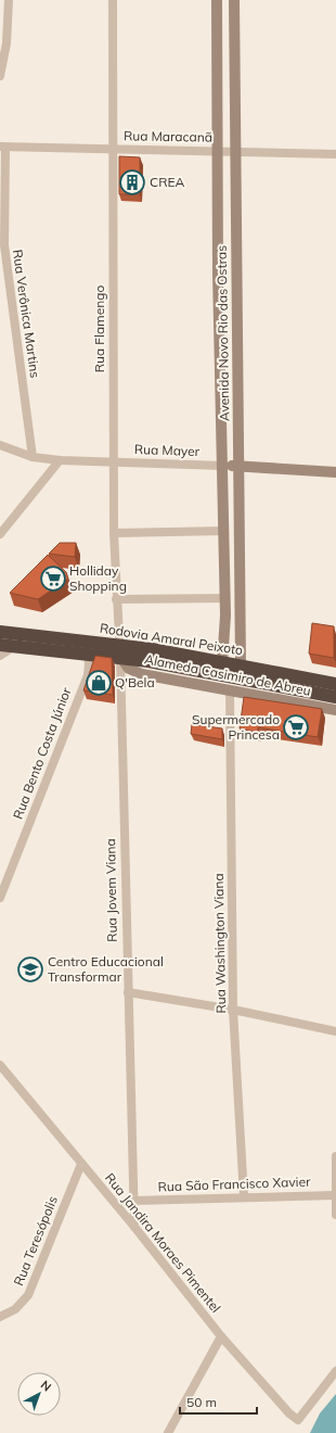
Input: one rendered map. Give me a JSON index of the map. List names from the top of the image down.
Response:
{
  "streets": {
    "highway": ["Rodovia Amaral Peixoto"],
    "street": [
      "Rua Maracanã",
      "Rua Verônica Martins",
      "Rua Flamengo",
      "Avenida Novo Rio das Ostras",
      "Rua Mayer",
      "Alameda Casimiro de Abreu",
      "Rua Bento Costa Júnior",
      "Rua Jovem Viana",
      "Rua Washington Viana",
      "Rua São Francisco Xavier",
      "Rua Teresópolis",
      "Rua Jandira Moraes Pimentel"
    ]
  },
  "crossings": [
    ["Rua Maracanã", "Rua Verônica Martins"],
    ["Rua Maracanã", "Rua Flamengo"],
    ["Rua Maracanã", "Avenida Novo Rio das Ostras"],
    ["Rua Verônica Martins", "Rua Mayer"],
    ["Rua Flamengo", "Rua Mayer"],
    ["Rua Flamengo", "Rodovia Amaral Peixoto"],
    ["Rua Flamengo", "Alameda Casimiro de Abreu"],
    ["Rua Flamengo", "Rua Jovem Viana"],
    ["Avenida Novo Rio das Ostras", "Rua Mayer"],
    ["Avenida Novo Rio das Ostras", "Rodovia Amaral Peixoto"],
    ["Rodovia Amaral Peixoto", "Alameda Casimiro de Abreu"],
    ["Rodovia Amaral Peixoto", "Rua Bento Costa Júnior"],
    ["Rodovia Amaral Peixoto", "Rua Jovem Viana"],
    ["Alameda Casimiro de Abreu", "Rua Jovem Viana"],
    ["Alameda Casimiro de Abreu", "Rua Washington Viana"],
    ["Rua Jovem Viana", "Rua São Francisco Xavier"],
    ["Rua Jovem Viana", "Rua Jandira Moraes Pimentel"],
    ["Rua Washington Viana", "Rua São Francisco Xavier"],
    ["Rua Teresópolis", "Rua Jandira Moraes Pimentel"]
  ],
  "places": {
    "building": ["CREA"],
    "supermarket": ["Holliday Shopping", "Supermercado Princesa"],
    "shop": ["Q'Bela"],
    "school or university": ["Centro Educacional Transformar"]
  },
  "scale_bar": "50 m",
  "north": "top right"
}
